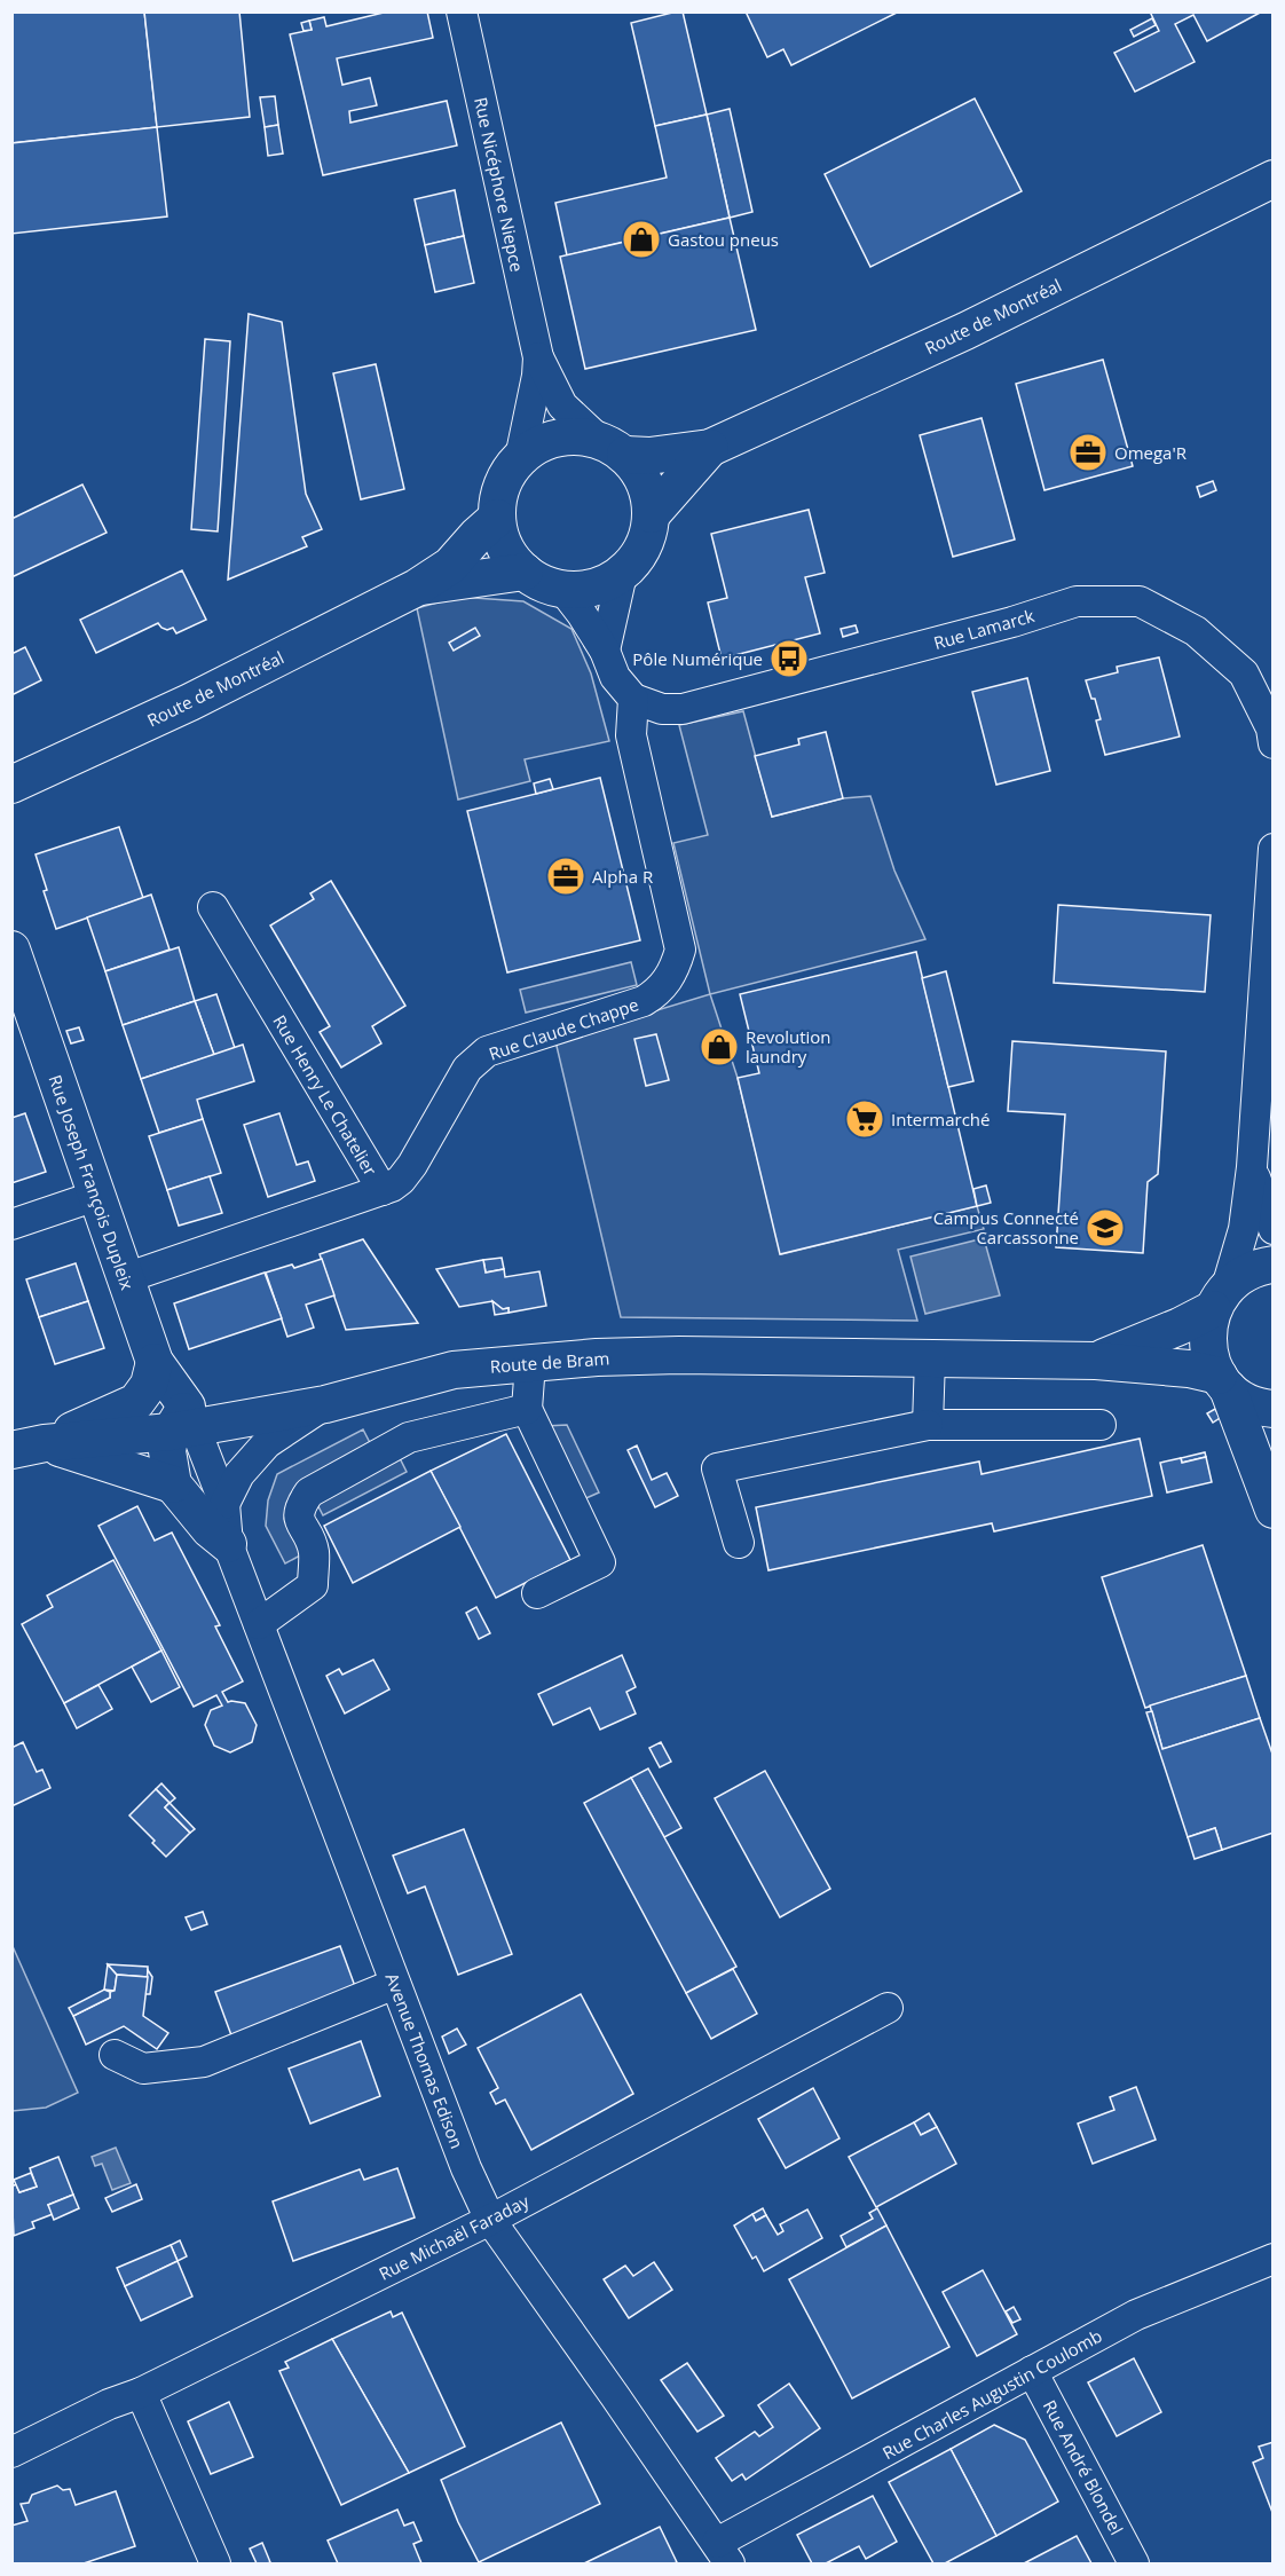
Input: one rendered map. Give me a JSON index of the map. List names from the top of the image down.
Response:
{
  "streets": {
    "main road": ["Route de Montréal", "Rue Joseph François Dupleix", "Route de Bram"],
    "street": [
      "Rue Nicéphore Niepce",
      "Rue Lamarck",
      "Rue Claude Chappe",
      "Rue Henry Le Chatelier",
      "Avenue Thomas Edison",
      "Rue Michaël Faraday",
      "Rue Charles Augustin Coulomb",
      "Rue André Blondel"
    ]
  },
  "crossings": [
    ["Rue Nicéphore Niepce", "Route de Montréal"],
    ["Rue Lamarck", "Rue Claude Chappe"],
    ["Rue Claude Chappe", "Rue Henry Le Chatelier"],
    ["Rue Henry Le Chatelier", "Rue Joseph François Dupleix"],
    ["Rue Joseph François Dupleix", "Route de Bram"],
    ["Rue Joseph François Dupleix", "Avenue Thomas Edison"],
    ["Route de Bram", "Avenue Thomas Edison"],
    ["Avenue Thomas Edison", "Rue Michaël Faraday"],
    ["Avenue Thomas Edison", "Rue Charles Augustin Coulomb"],
    ["Rue Charles Augustin Coulomb", "Rue André Blondel"]
  ],
  "places": {
    "shop": ["Gastou pneus", "Revolution laundry"],
    "office": ["Omega'R", "Alpha R"],
    "bus stop": ["Pôle Numérique"],
    "supermarket": ["Intermarché"],
    "school or university": ["Campus Connecté Carcassonne"]
  }
}
